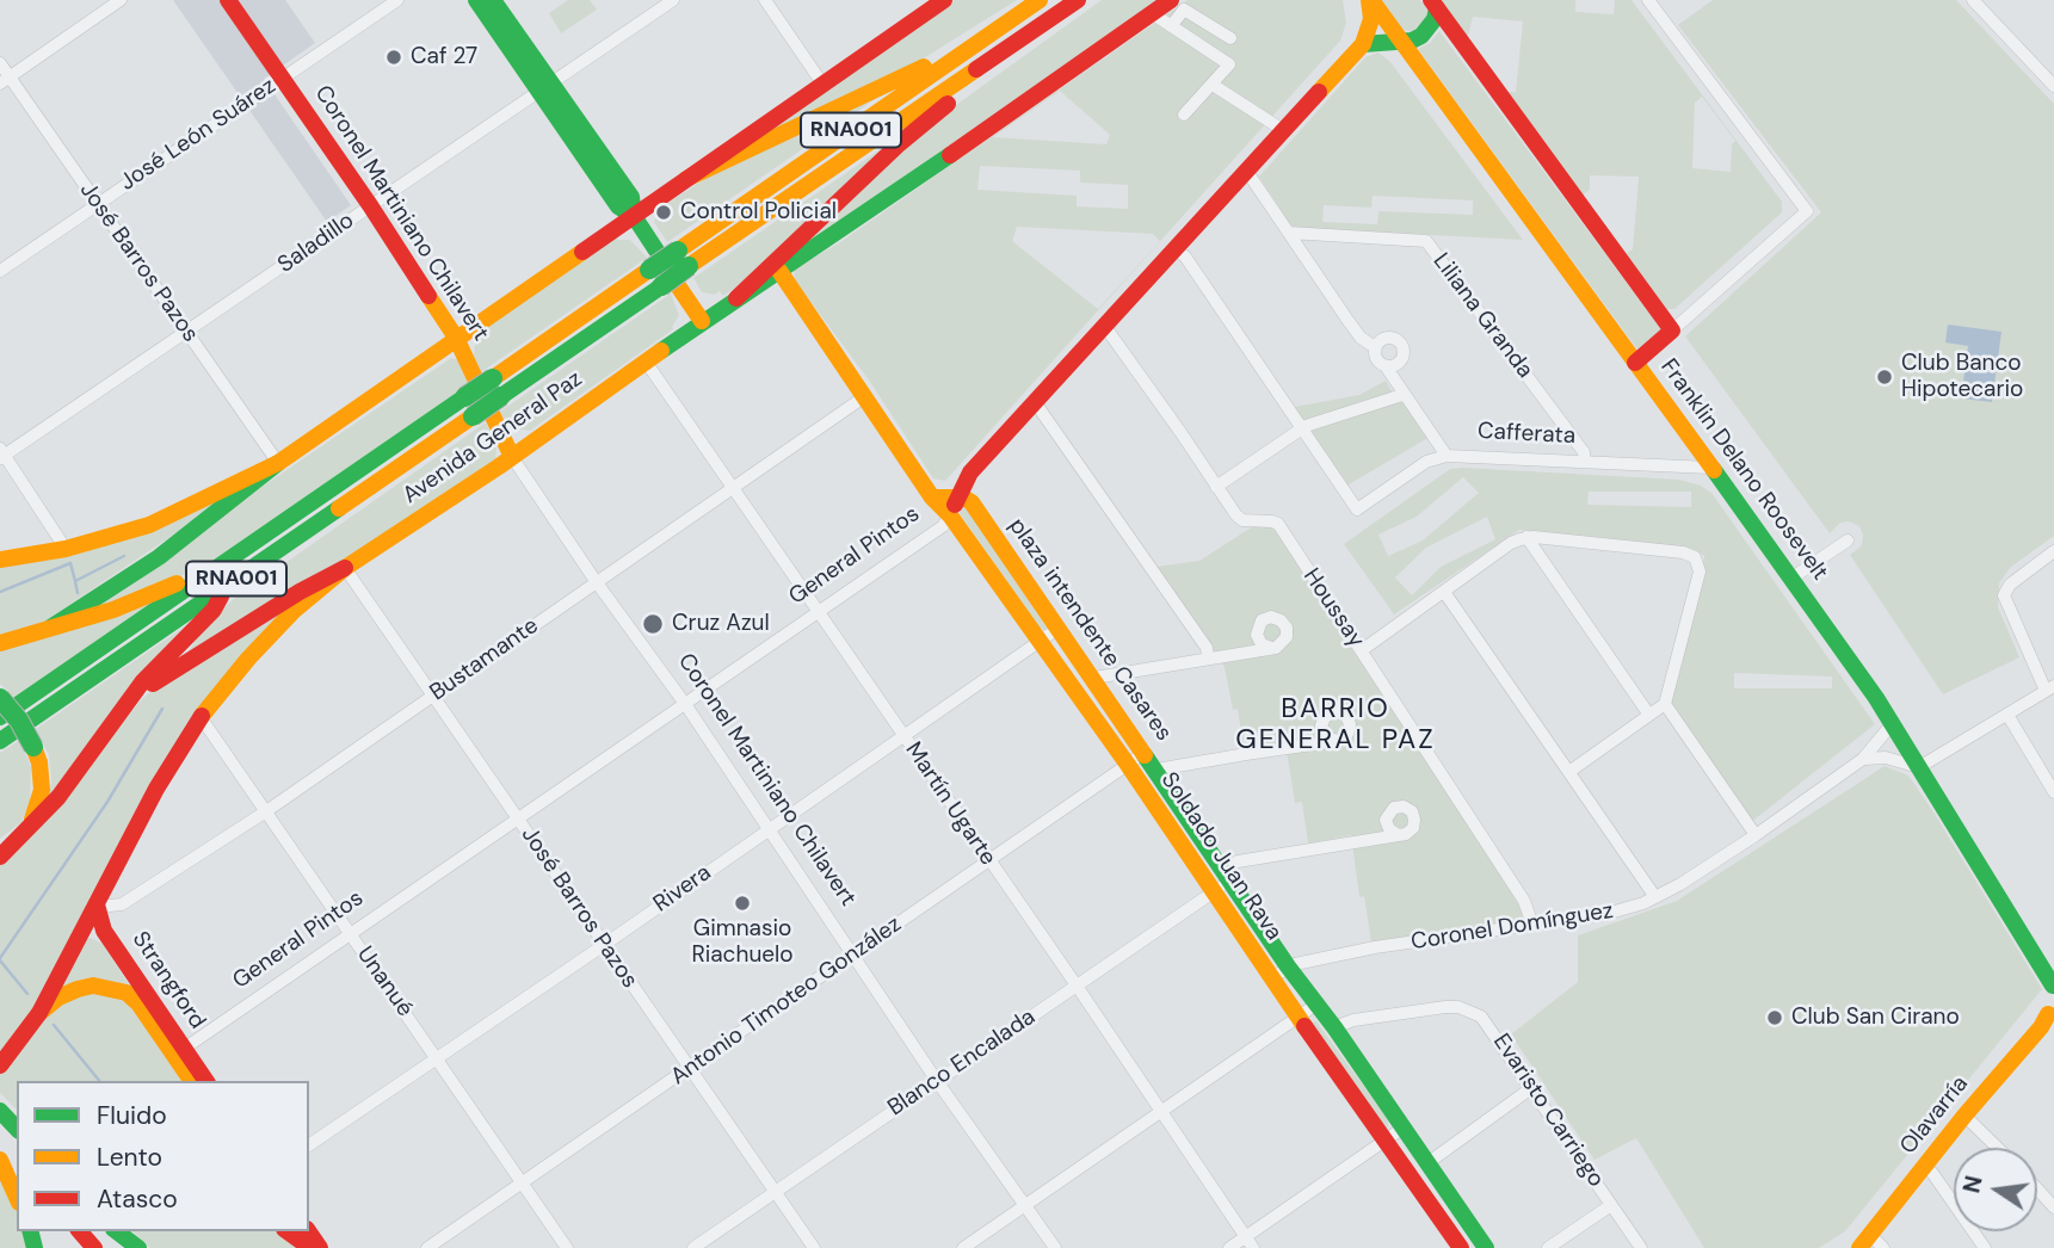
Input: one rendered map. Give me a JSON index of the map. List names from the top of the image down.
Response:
{
  "streets": {
    "main road": [
      "RNA001",
      "Coronel Martiniano Chilavert",
      "Avenida General Paz",
      "Franklin Delano Roosevelt",
      "General Pintos",
      "plaza intendente Casares",
      "Soldado Juan Rava",
      "Strangford",
      "Olavarría"
    ],
    "street": [
      "José León Suárez",
      "Saladillo",
      "José Barros Pazos",
      "Liliana Granda",
      "Cafferata",
      "Houssay",
      "Bustamante",
      "Martín Ugarte",
      "Rivera",
      "Coronel Domínguez",
      "Unanué",
      "Antonio Timoteo González",
      "Blanco Encalada",
      "Evaristo Carriego"
    ]
  },
  "crossings": [
    ["José León Suárez", "Coronel Martiniano Chilavert"],
    ["José León Suárez", "José Barros Pazos"],
    ["Coronel Martiniano Chilavert", "Saladillo"],
    ["Coronel Martiniano Chilavert", "Avenida General Paz"],
    ["Coronel Martiniano Chilavert", "General Pintos"],
    ["Coronel Martiniano Chilavert", "Bustamante"],
    ["Coronel Martiniano Chilavert", "Rivera"],
    ["Coronel Martiniano Chilavert", "Antonio Timoteo González"],
    ["Coronel Martiniano Chilavert", "Blanco Encalada"],
    ["Saladillo", "José Barros Pazos"],
    ["José Barros Pazos", "Avenida General Paz"],
    ["José Barros Pazos", "General Pintos"],
    ["José Barros Pazos", "Bustamante"],
    ["José Barros Pazos", "Rivera"],
    ["José Barros Pazos", "Antonio Timoteo González"],
    ["José Barros Pazos", "Blanco Encalada"],
    ["Liliana Granda", "Cafferata"],
    ["Cafferata", "Franklin Delano Roosevelt"],
    ["Avenida General Paz", "Bustamante"],
    ["Avenida General Paz", "Martín Ugarte"],
    ["Avenida General Paz", "Strangford"],
    ["Avenida General Paz", "Unanué"],
    ["Franklin Delano Roosevelt", "Coronel Domínguez"],
    ["General Pintos", "Houssay"],
    ["General Pintos", "plaza intendente Casares"],
    ["General Pintos", "Martín Ugarte"],
    ["General Pintos", "Soldado Juan Rava"],
    ["General Pintos", "Strangford"],
    ["General Pintos", "Unanué"],
    ["Houssay", "Coronel Domínguez"],
    ["plaza intendente Casares", "Soldado Juan Rava"],
    ["plaza intendente Casares", "Rivera"],
    ["plaza intendente Casares", "Coronel Domínguez"],
    ["plaza intendente Casares", "Antonio Timoteo González"],
    ["plaza intendente Casares", "Blanco Encalada"],
    ["Bustamante", "Martín Ugarte"],
    ["Bustamante", "Strangford"],
    ["Bustamante", "Unanué"],
    ["Martín Ugarte", "Rivera"],
    ["Martín Ugarte", "Antonio Timoteo González"],
    ["Martín Ugarte", "Blanco Encalada"],
    ["Soldado Juan Rava", "Rivera"],
    ["Soldado Juan Rava", "Coronel Domínguez"],
    ["Soldado Juan Rava", "Antonio Timoteo González"],
    ["Soldado Juan Rava", "Blanco Encalada"],
    ["Soldado Juan Rava", "Evaristo Carriego"],
    ["Rivera", "Unanué"],
    ["Unanué", "Antonio Timoteo González"]
  ],
  "districts": ["BARRIO GENERAL PAZ"],
  "places": [
    "Caf 27",
    "Control Policial",
    "Club Banco Hipotecario",
    "Cruz Azul",
    "Gimnasio Riachuelo",
    "Club San Cirano"
  ],
  "legend": ["Fluido", "Lento", "Atasco"],
  "north": "left"
}
